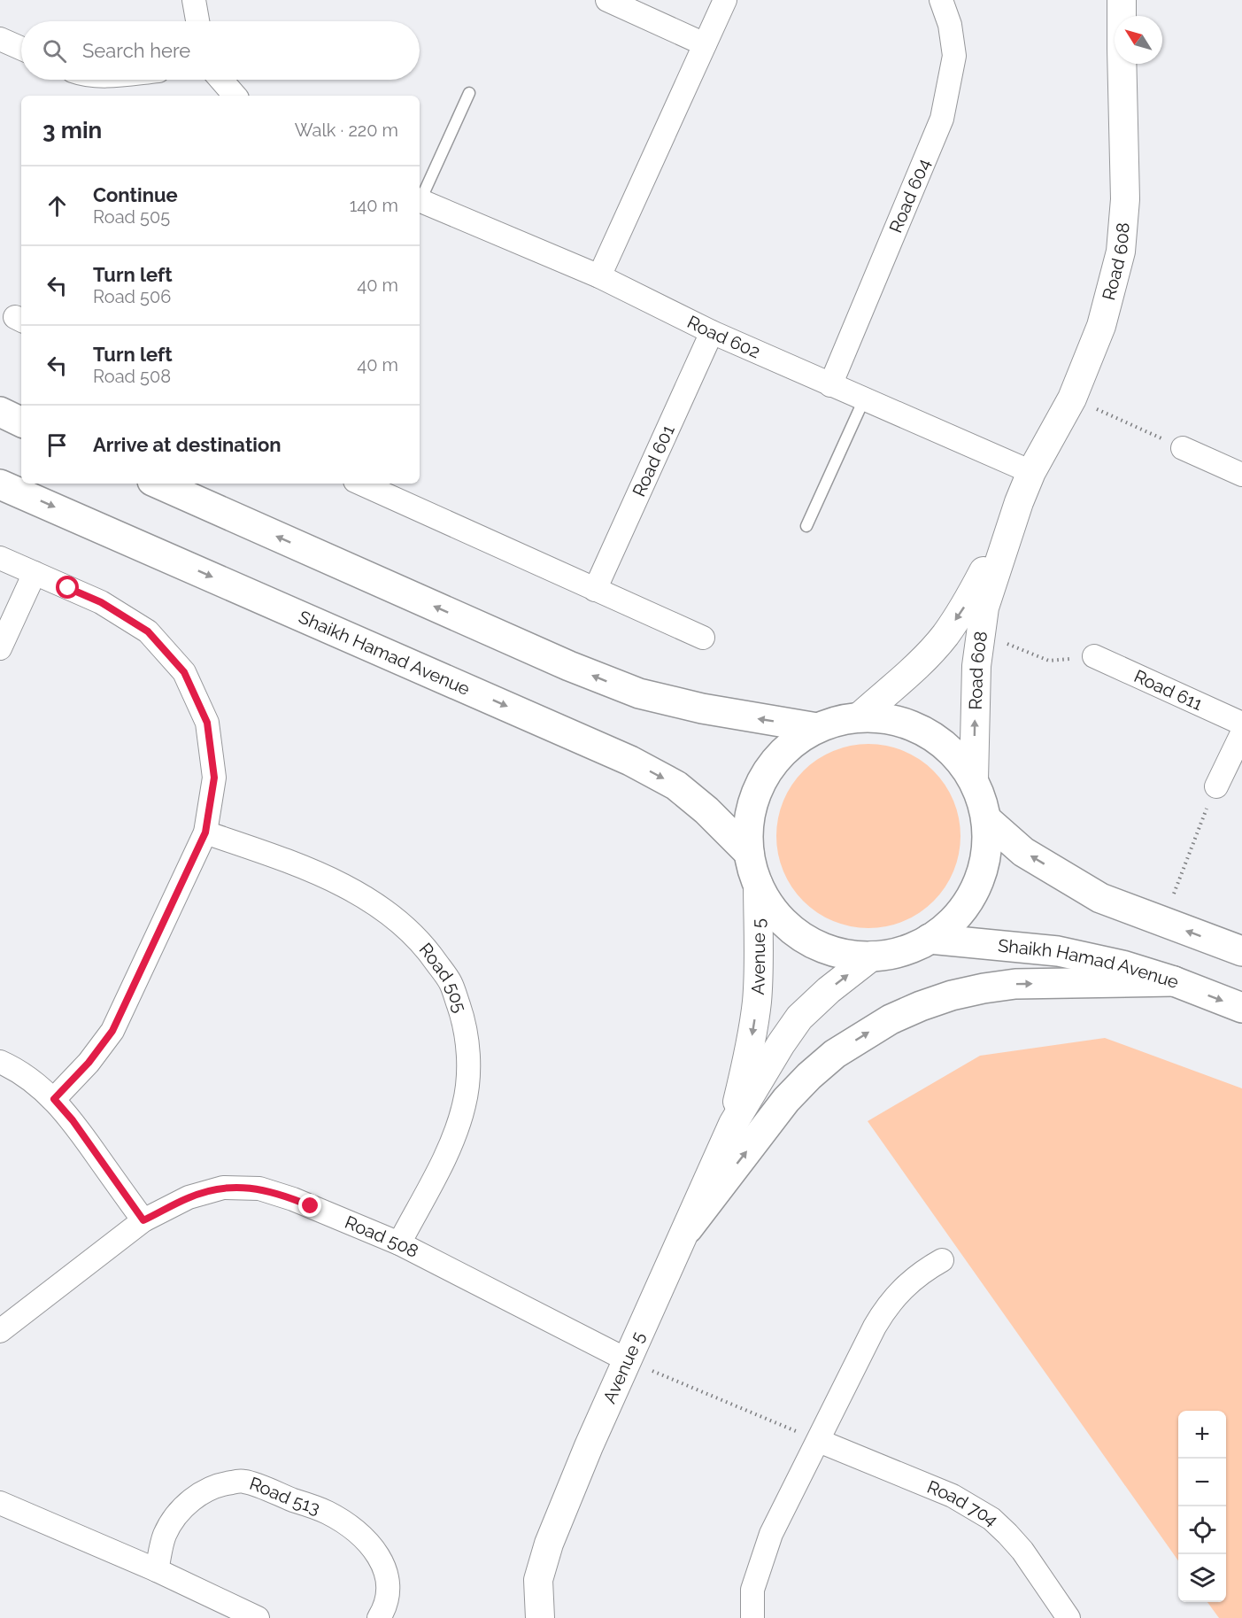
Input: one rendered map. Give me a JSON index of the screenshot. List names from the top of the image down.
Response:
{
  "streets": {
    "main road": ["Shaikh Hamad Avenue"],
    "street": [
      "Road 604",
      "Road 608",
      "Road 602",
      "Road 601",
      "Road 611",
      "Avenue 5",
      "Road 505",
      "Road 508",
      "Road 513",
      "Road 704"
    ]
  },
  "crossings": [
    ["Road 604", "Road 602"],
    ["Road 608", "Road 602"],
    ["Road 602", "Road 601"],
    ["Avenue 5", "Road 508"],
    ["Road 505", "Road 508"]
  ],
  "north": "top left",
  "page": {
    "search": "Search here",
    "heading": ["3 min", "Walk · 220 m"],
    "list": [
      ["Continue", "Road 505", "140 m"],
      ["Turn left", "Road 506", "40 m"],
      ["Turn left", "Road 508", "40 m"],
      "Arrive at destination"
    ],
    "map_buttons": ["+", "−"]
  }
}
